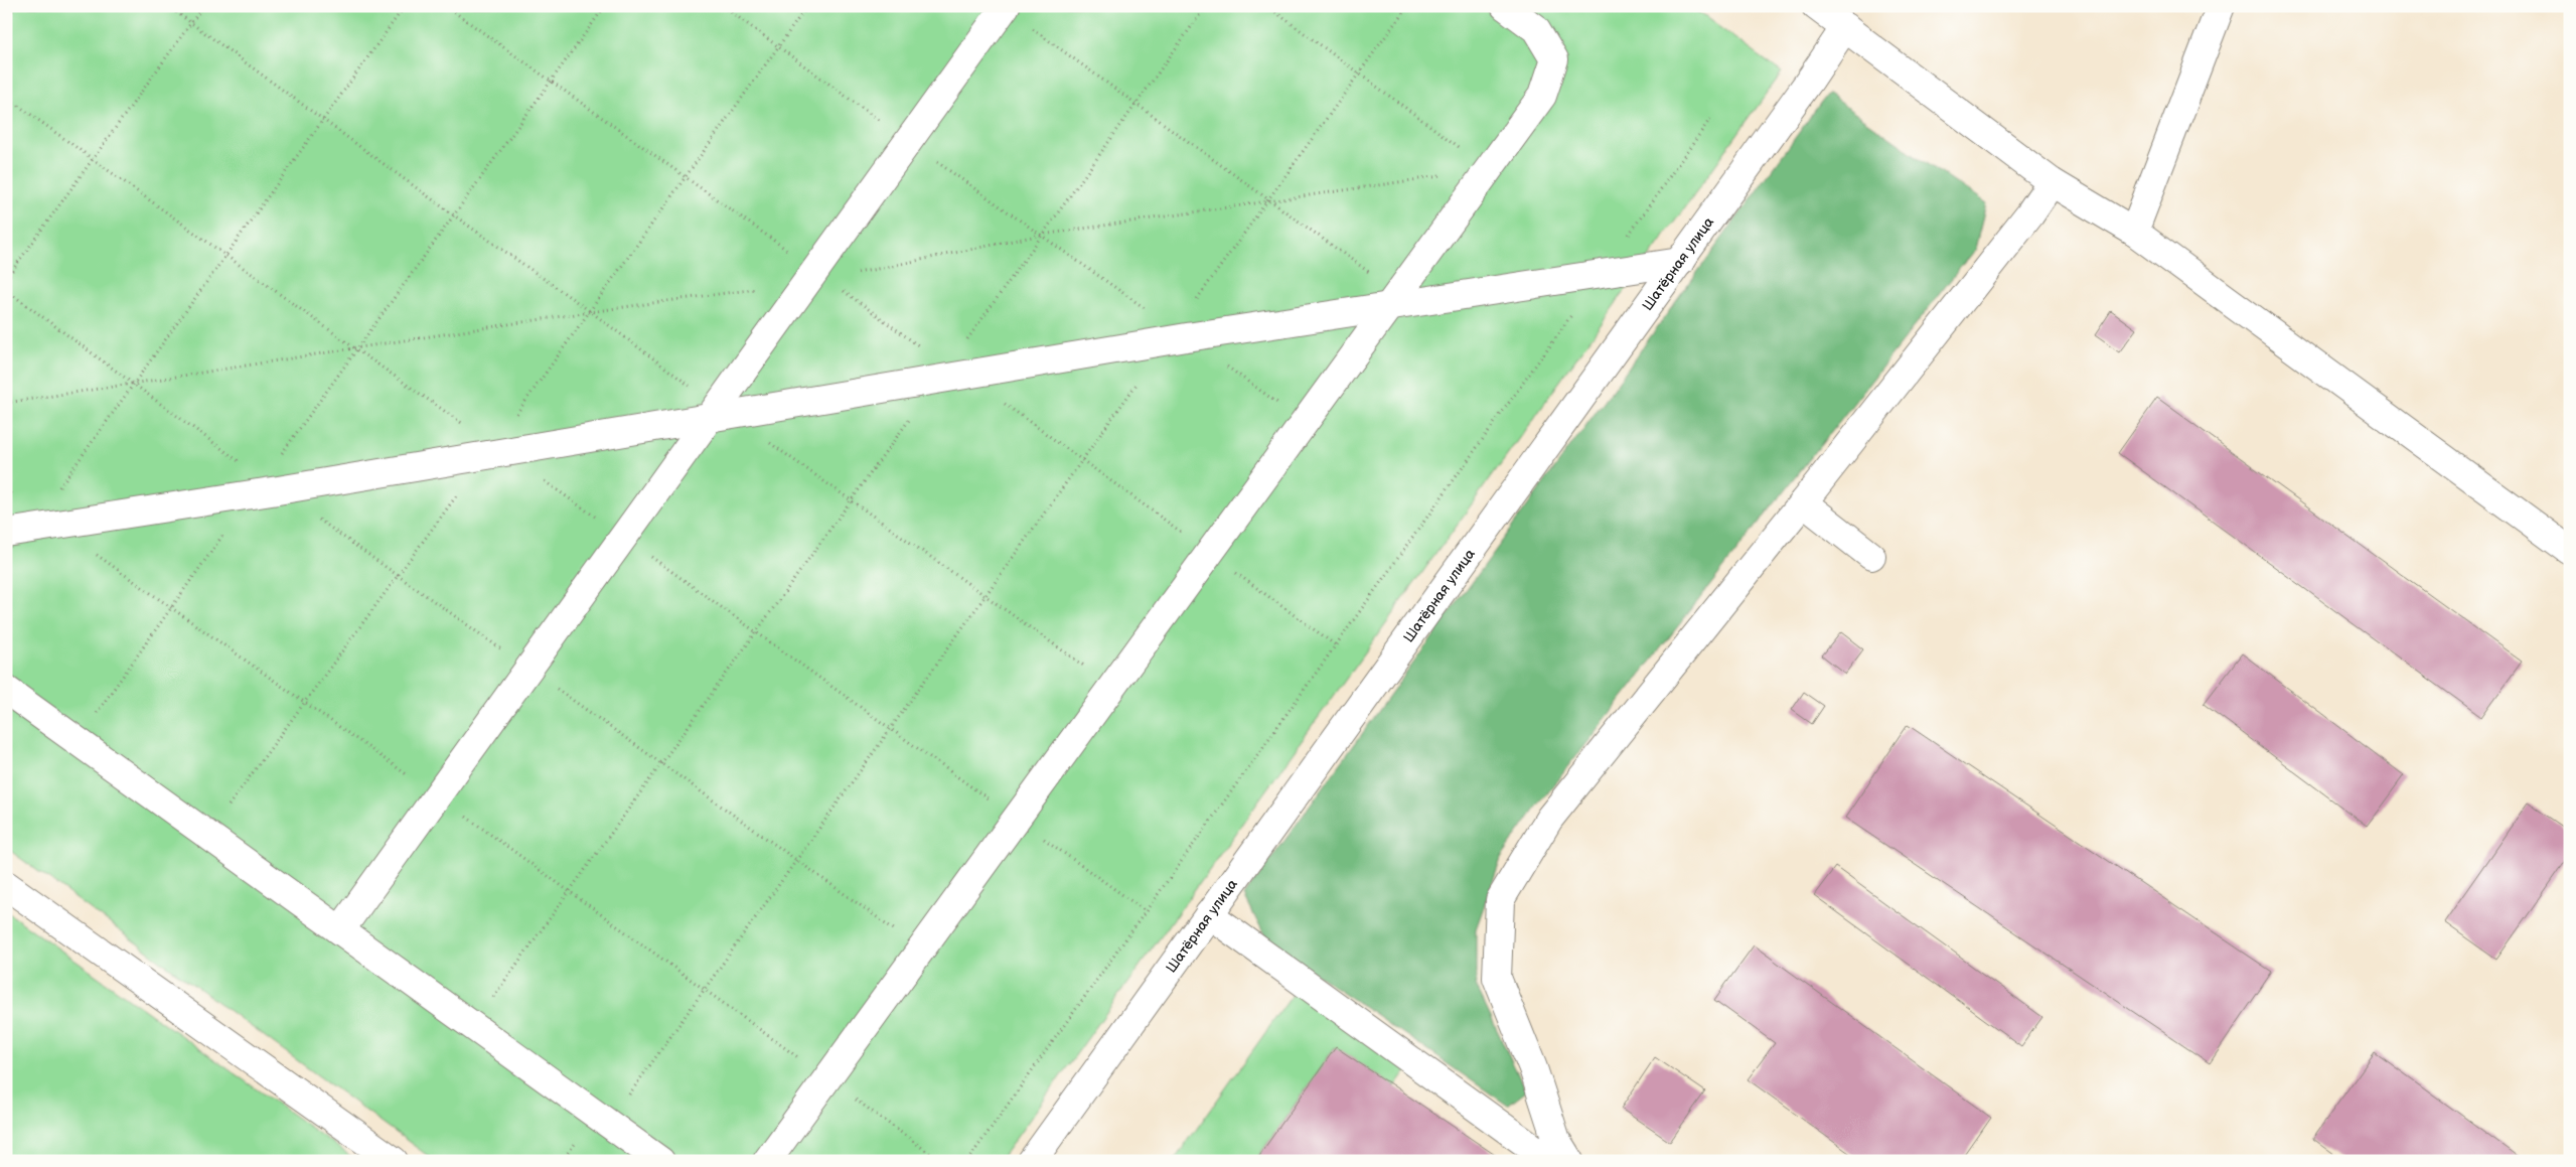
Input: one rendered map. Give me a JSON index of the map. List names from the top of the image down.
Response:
{
  "streets": {
    "street": ["Шатёрная улица"]
  }
}
